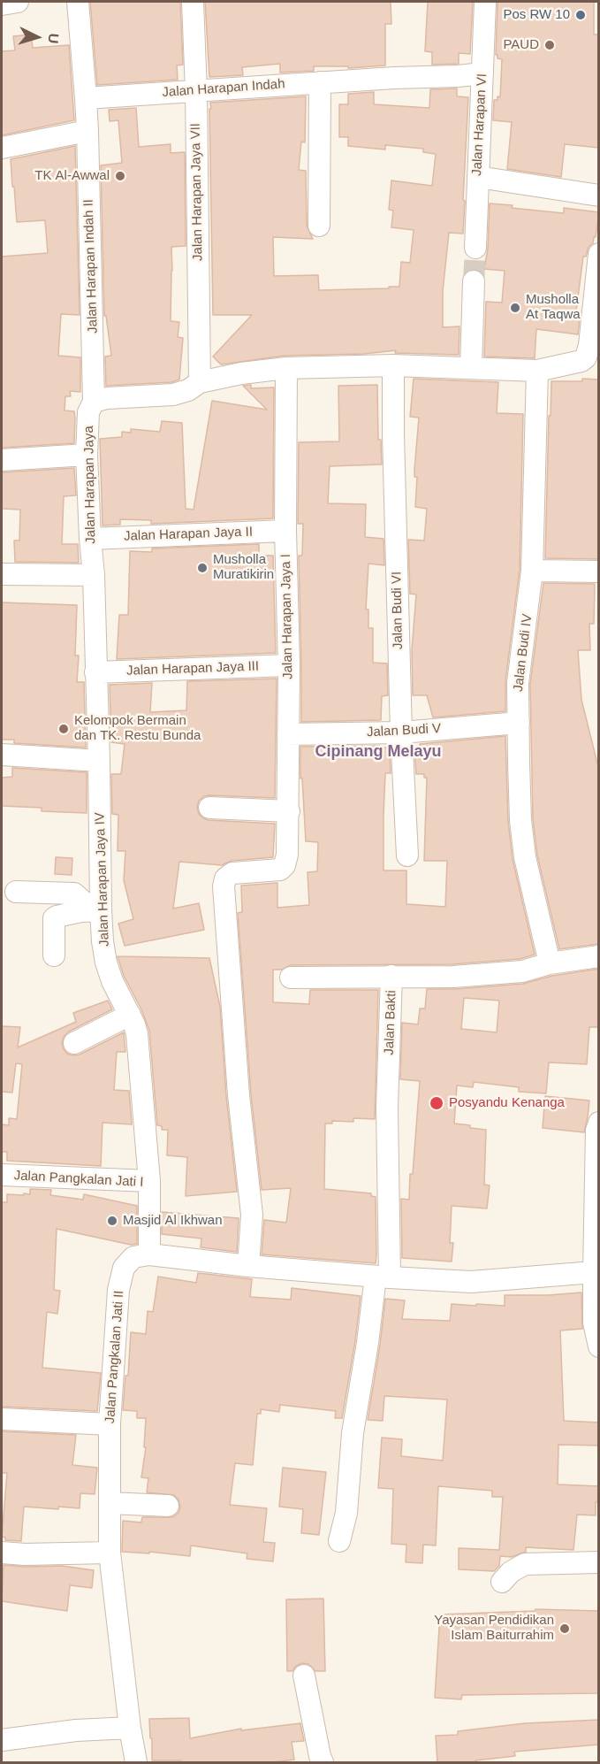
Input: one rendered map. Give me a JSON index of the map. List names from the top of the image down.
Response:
{
  "streets": {
    "street": [
      "Jalan Harapan Indah",
      "Jalan Harapan VI",
      "Jalan Harapan Jaya VII",
      "Jalan Harapan Indah II",
      "Jalan Harapan Jaya",
      "Jalan Harapan Jaya II",
      "Jalan Budi VI",
      "Jalan Harapan Jaya I",
      "Jalan Budi IV",
      "Jalan Harapan Jaya III",
      "Jalan Budi V",
      "Jalan Harapan Jaya IV",
      "Jalan Bakti",
      "Jalan Pangkalan Jati I",
      "Jalan Pangkalan Jati II"
    ]
  },
  "crossings": [
    ["Jalan Harapan Indah", "Jalan Harapan VI"],
    ["Jalan Harapan Indah", "Jalan Harapan Jaya VII"],
    ["Jalan Harapan Indah II", "Jalan Harapan Jaya"],
    ["Jalan Harapan Jaya", "Jalan Harapan Jaya II"],
    ["Jalan Harapan Jaya", "Jalan Harapan Jaya III"],
    ["Jalan Harapan Jaya", "Jalan Harapan Jaya IV"],
    ["Jalan Harapan Jaya II", "Jalan Harapan Jaya I"],
    ["Jalan Budi VI", "Jalan Budi V"],
    ["Jalan Harapan Jaya I", "Jalan Harapan Jaya III"],
    ["Jalan Harapan Jaya I", "Jalan Budi V"],
    ["Jalan Budi IV", "Jalan Budi V"],
    ["Jalan Budi IV", "Jalan Bakti"],
    ["Jalan Harapan Jaya IV", "Jalan Pangkalan Jati I"],
    ["Jalan Pangkalan Jati I", "Jalan Pangkalan Jati II"]
  ],
  "districts": ["Cipinang Melayu"],
  "places": [
    "Pos RW 10",
    "PAUD",
    "TK Al-Awwal",
    "Musholla At Taqwa",
    "Musholla Muratikirin",
    "Kelompok Bermain dan TK. Restu Bunda",
    "Posyandu Kenanga",
    "Masjid Al Ikhwan",
    "Yayasan Pendidikan Islam Baiturrahim"
  ],
  "north": "right"
}
